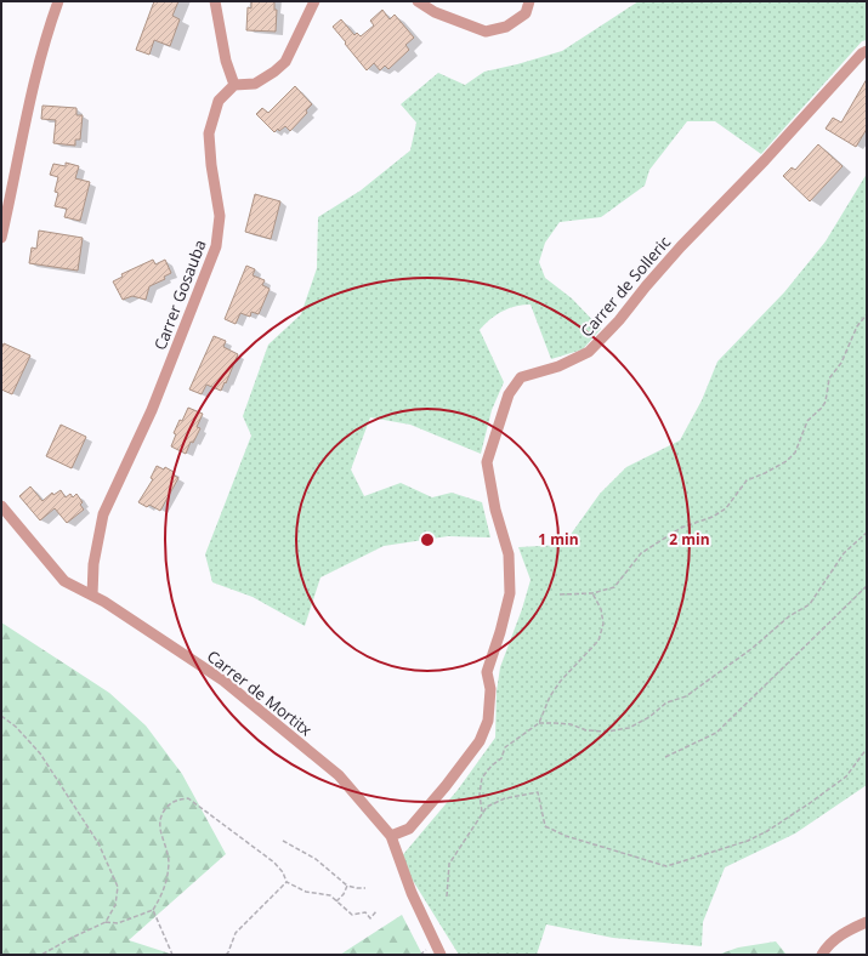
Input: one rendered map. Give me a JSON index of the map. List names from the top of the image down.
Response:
{
  "streets": {
    "street": ["Carrer de Solleric", "Carrer Gosauba", "Carrer de Mortitx"]
  },
  "crossings": [
    ["Carrer de Solleric", "Carrer de Mortitx"],
    ["Carrer Gosauba", "Carrer de Mortitx"]
  ],
  "rings": ["1 min", "2 min"]
}
